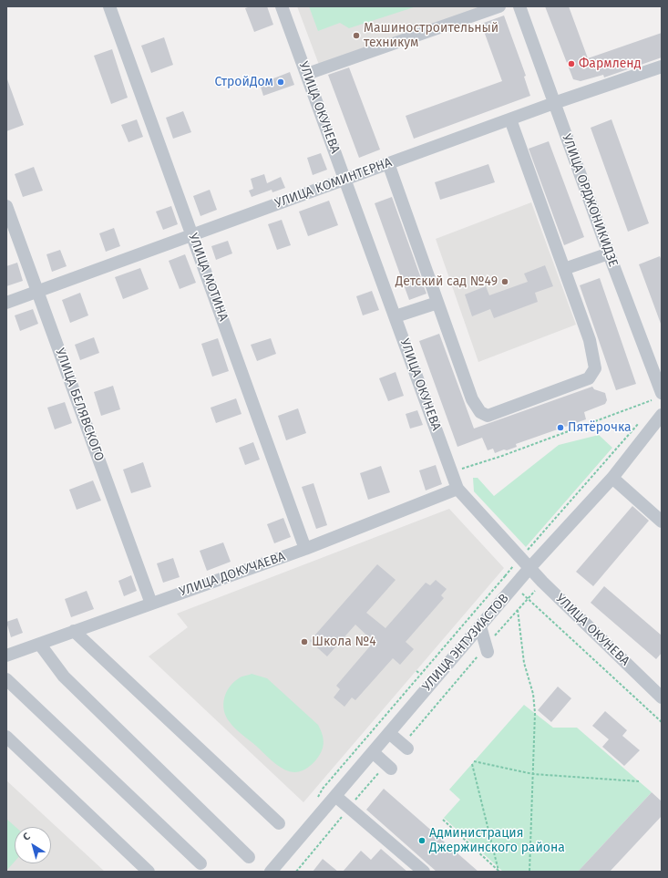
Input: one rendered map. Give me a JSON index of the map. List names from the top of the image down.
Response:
{
  "streets": {
    "street": [
      "УЛИЦА ОКУНЕВА",
      "УЛИЦА КОМИНТЕРНА",
      "УЛИЦА ОРДЖОНИКИДЗЕ",
      "УЛИЦА МОТИНА",
      "УЛИЦА БЕЛЯВСКОГО",
      "УЛИЦА ДОКУЧАЕВА",
      "УЛИЦА ЭНТУЗИАСТОВ"
    ]
  },
  "crossings": [
    ["УЛИЦА ОКУНЕВА", "УЛИЦА КОМИНТЕРНА"],
    ["УЛИЦА ОКУНЕВА", "УЛИЦА ДОКУЧАЕВА"],
    ["УЛИЦА ОКУНЕВА", "УЛИЦА ЭНТУЗИАСТОВ"],
    ["УЛИЦА КОМИНТЕРНА", "УЛИЦА ОРДЖОНИКИДЗЕ"],
    ["УЛИЦА КОМИНТЕРНА", "УЛИЦА МОТИНА"],
    ["УЛИЦА КОМИНТЕРНА", "УЛИЦА БЕЛЯВСКОГО"],
    ["УЛИЦА МОТИНА", "УЛИЦА ДОКУЧАЕВА"],
    ["УЛИЦА БЕЛЯВСКОГО", "УЛИЦА ДОКУЧАЕВА"]
  ],
  "places": [
    "Машиностроительный техникум",
    "Фармленд",
    "СтройДом",
    "Детский сад №49",
    "Пятёрочка",
    "Школа №4",
    "Администрация Джержинского района"
  ],
  "north": "top left"
}
